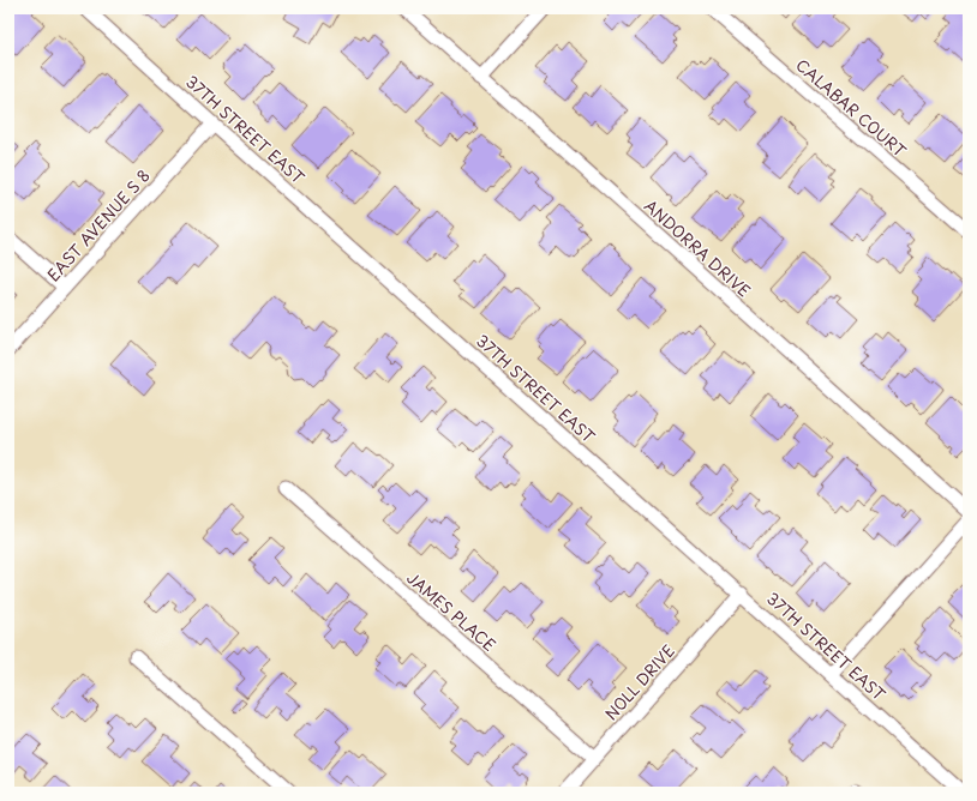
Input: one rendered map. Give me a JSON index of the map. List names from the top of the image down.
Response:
{
  "streets": {
    "street": [
      "CALABAR COURT",
      "37TH STREET EAST",
      "EAST AVENUE S 8",
      "ANDORRA DRIVE",
      "JAMES PLACE",
      "NOLL DRIVE"
    ]
  },
  "crossings": [
    ["37TH STREET EAST", "EAST AVENUE S 8"],
    ["37TH STREET EAST", "NOLL DRIVE"],
    ["JAMES PLACE", "NOLL DRIVE"]
  ]
}
